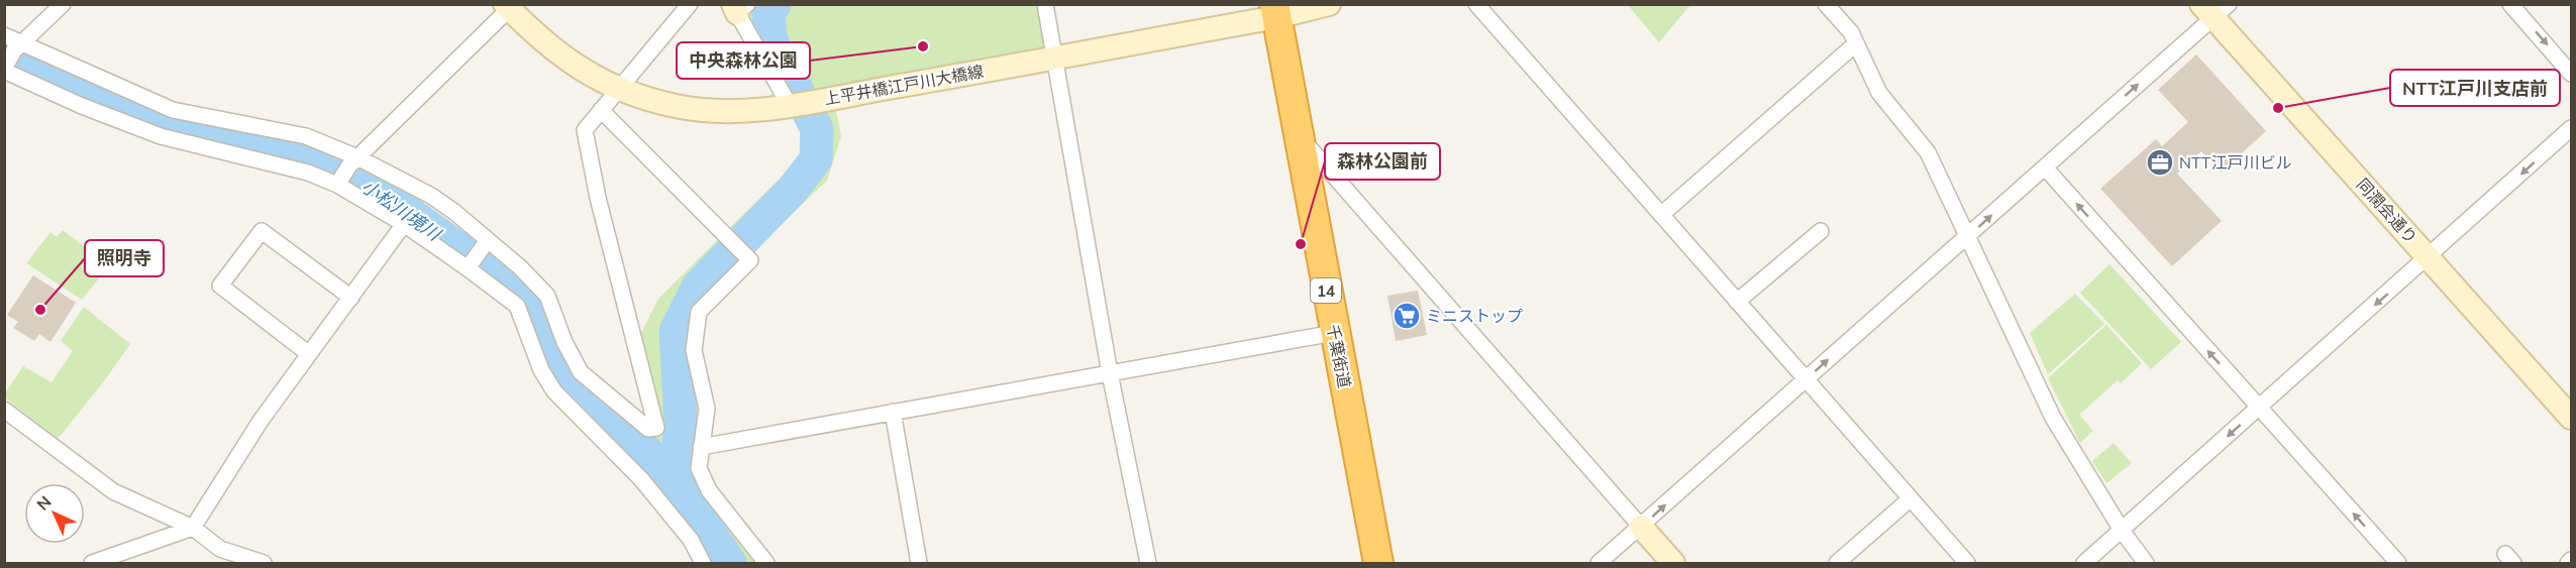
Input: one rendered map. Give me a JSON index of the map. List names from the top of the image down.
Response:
{
  "streets": {
    "highway": ["14", "千葉街道"],
    "street": ["上平井橋江戸川大橋線", "同潤会通り"]
  },
  "crossings": [
    ["上平井橋江戸川大橋線", "千葉街道"]
  ],
  "water": ["小松川境川"],
  "places": {
    "other": [
      "中央森林公園",
      "NTT江戸川支店前",
      "森林公園前",
      "照明寺"
    ],
    "office": ["NTT江戸川ビル"],
    "supermarket": ["ミニストップ"]
  },
  "north": "top left"
}
